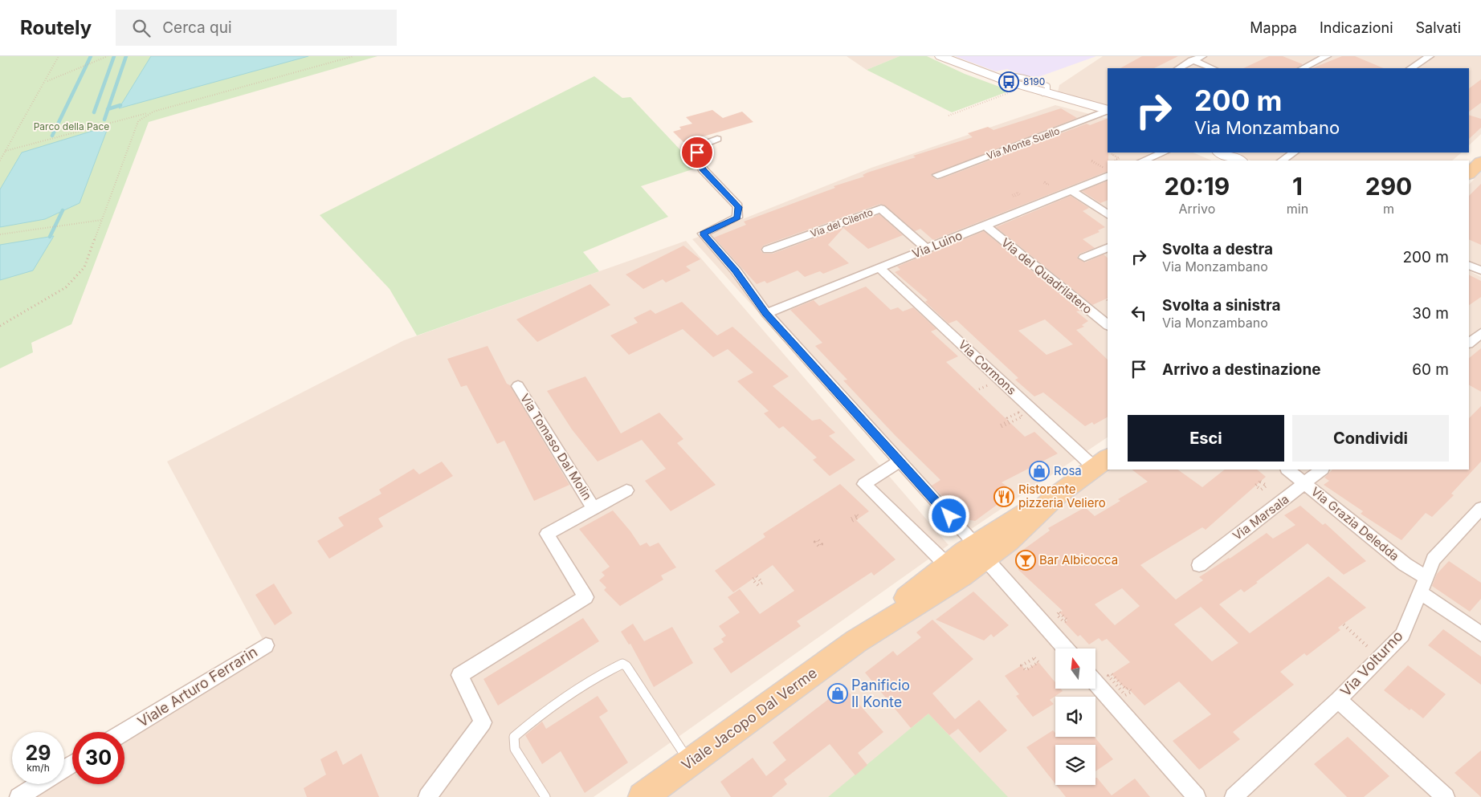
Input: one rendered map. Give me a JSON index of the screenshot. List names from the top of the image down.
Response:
{
  "streets": {
    "main road": ["Viale Jacopo Dal Verme"],
    "street": [
      "Via Monte Suello",
      "Via del Cilento",
      "Via Luino",
      "Via del Quadrilatero",
      "Via Cormons",
      "Via Tomaso Dal Molin",
      "Via Marsala",
      "Via Grazia Deledda",
      "Via Volturno",
      "Viale Arturo Ferrarin"
    ]
  },
  "crossings": [
    ["Via del Cilento", "Via Luino"],
    ["Via Luino", "Via del Quadrilatero"],
    ["Via Luino", "Via Cormons"],
    ["Via Cormons", "Viale Jacopo Dal Verme"],
    ["Via Marsala", "Via Grazia Deledda"],
    ["Via Grazia Deledda", "Via Volturno"]
  ],
  "parks": ["Parco della Pace"],
  "places": {
    "bus stop": ["8190"],
    "shop": ["Rosa", "Panificio Il Konte"],
    "restaurant": ["Ristorante pizzeria Veliero"],
    "bar": ["Bar Albicocca"]
  },
  "north": "top",
  "page": {
    "header": "Routely",
    "search": "Cerca qui",
    "nav": ["Mappa", "Indicazioni", "Salvati"],
    "turn": ["200 m", "Via Monzambano"],
    "eta": [
      "20:19",
      "Arrivo",
      "1",
      "min",
      "290",
      "m"
    ],
    "list": [
      {
        "name": "Svolta a destra",
        "note": "Via Monzambano",
        "value": "200 m"
      },
      {
        "name": "Svolta a sinistra",
        "note": "Via Monzambano",
        "value": "30 m"
      },
      {
        "name": "Arrivo a destinazione",
        "value": "60 m"
      }
    ],
    "buttons": ["Esci", "Condividi"],
    "speed": "29 km/h",
    "limit": "30"
  }
}
